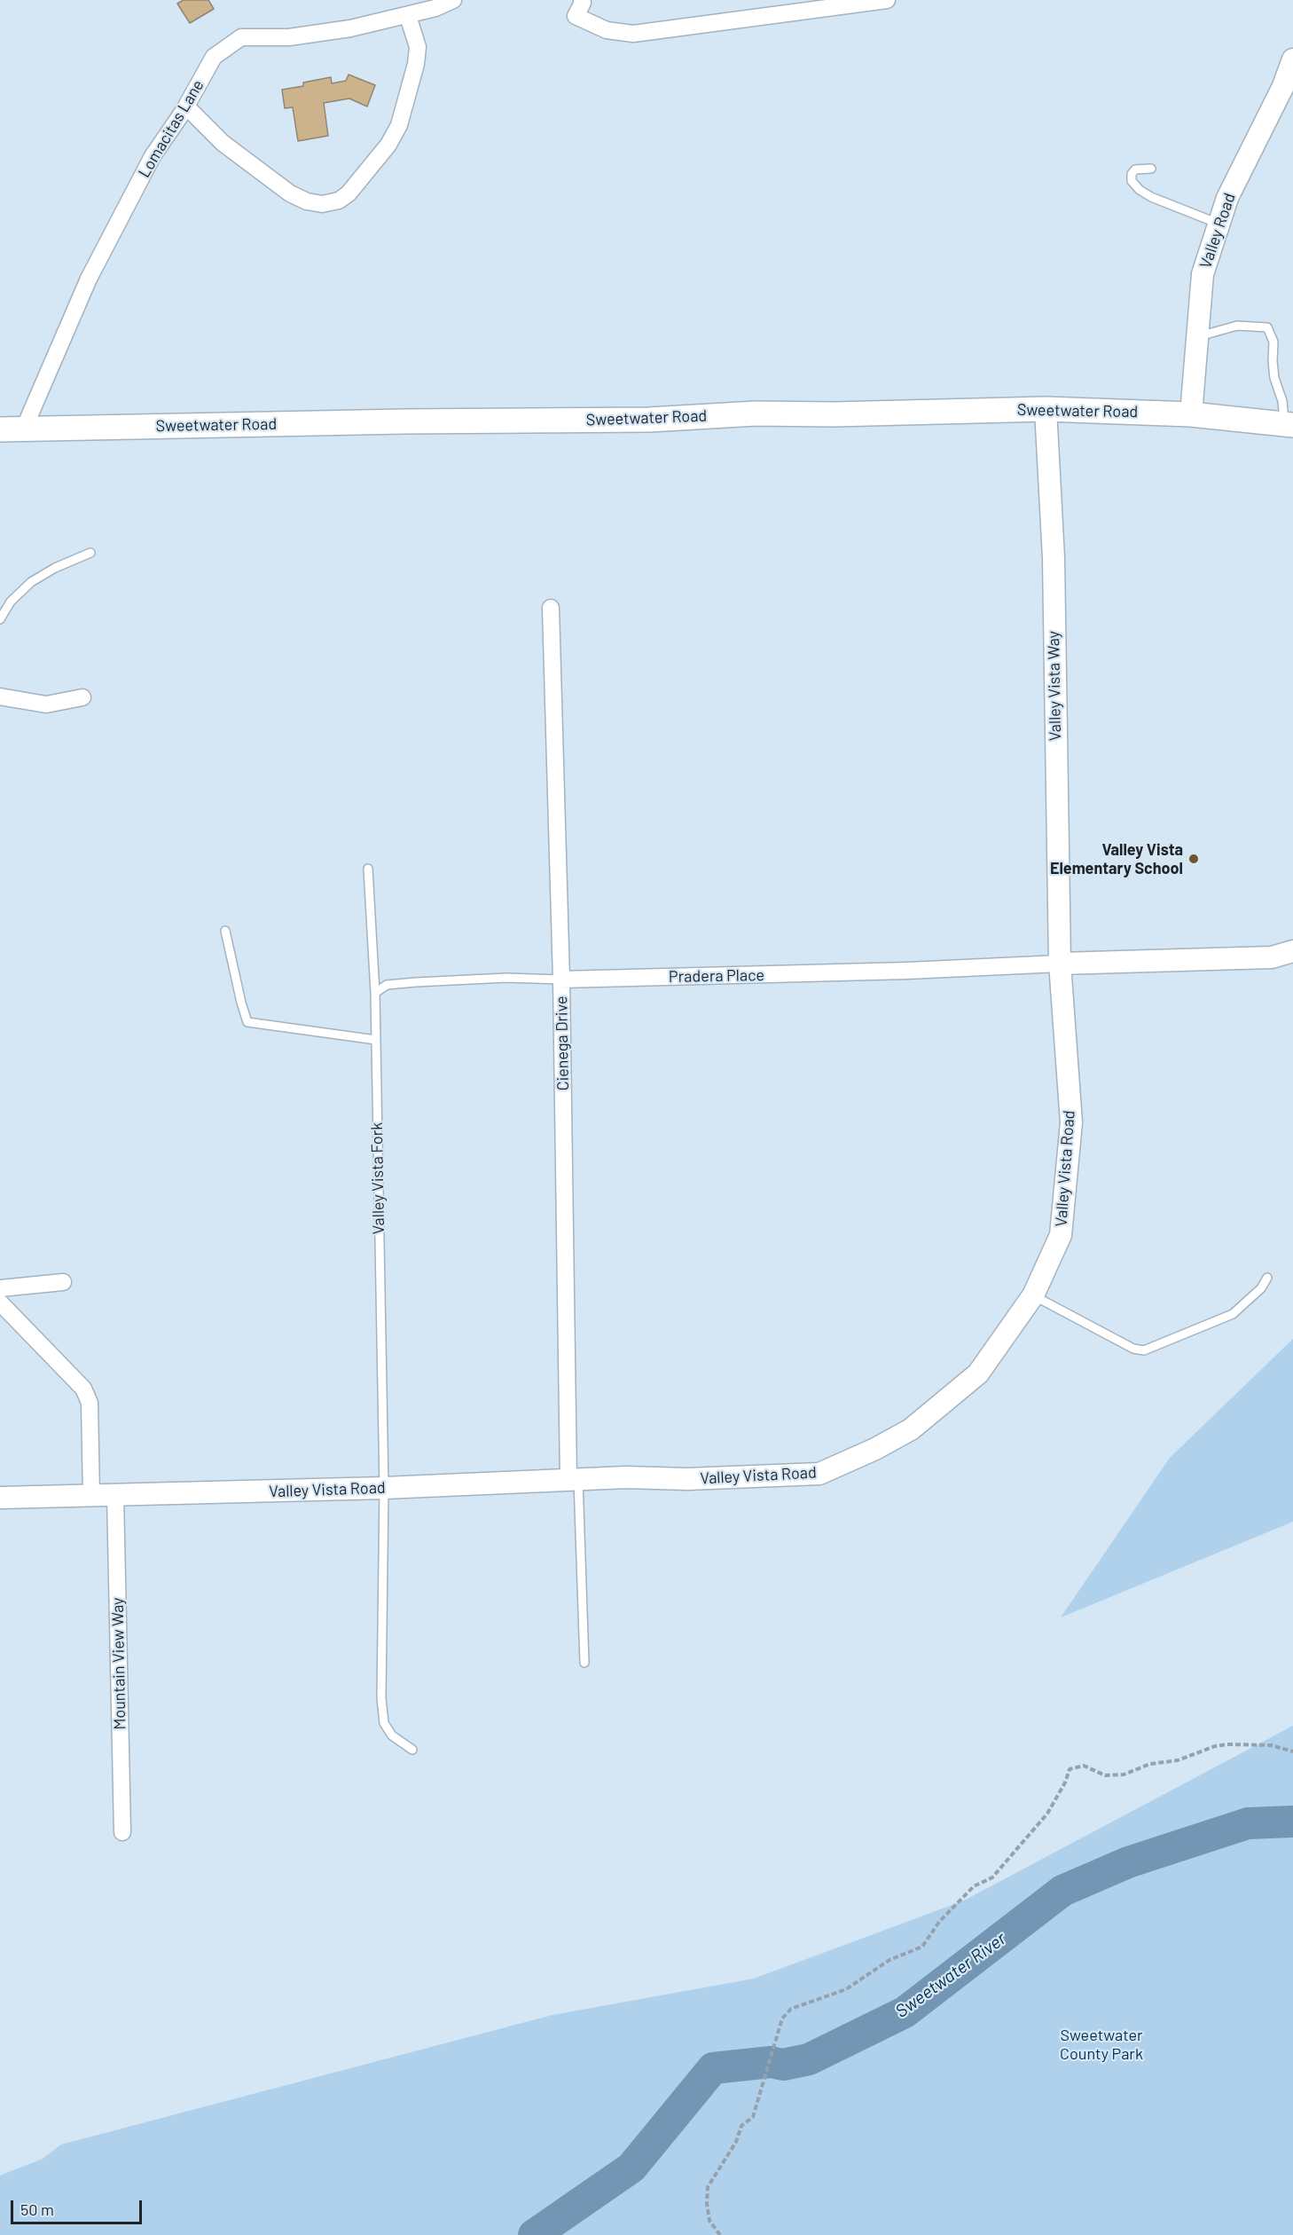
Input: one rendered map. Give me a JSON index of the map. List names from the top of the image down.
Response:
{
  "streets": {
    "main road": ["Sweetwater Road"],
    "street": [
      "Lomacitas Lane",
      "Valley Road",
      "Valley Vista Way",
      "Pradera Place",
      "Cienega Drive",
      "Valley Vista Road",
      "Mountain View Way"
    ],
    "lane": ["Valley Vista Fork"]
  },
  "crossings": [
    ["Lomacitas Lane", "Sweetwater Road"],
    ["Valley Road", "Sweetwater Road"],
    ["Sweetwater Road", "Valley Vista Way"],
    ["Valley Vista Way", "Pradera Place"],
    ["Valley Vista Way", "Valley Vista Road"],
    ["Pradera Place", "Cienega Drive"],
    ["Pradera Place", "Valley Vista Road"],
    ["Pradera Place", "Valley Vista Fork"],
    ["Cienega Drive", "Valley Vista Road"],
    ["Valley Vista Road", "Valley Vista Fork"],
    ["Valley Vista Road", "Mountain View Way"]
  ],
  "water": ["Sweetwater River"],
  "parks": ["Sweetwater County Park"],
  "places": ["Valley Vista Elementary School"],
  "scale_bar": "50 m"
}
